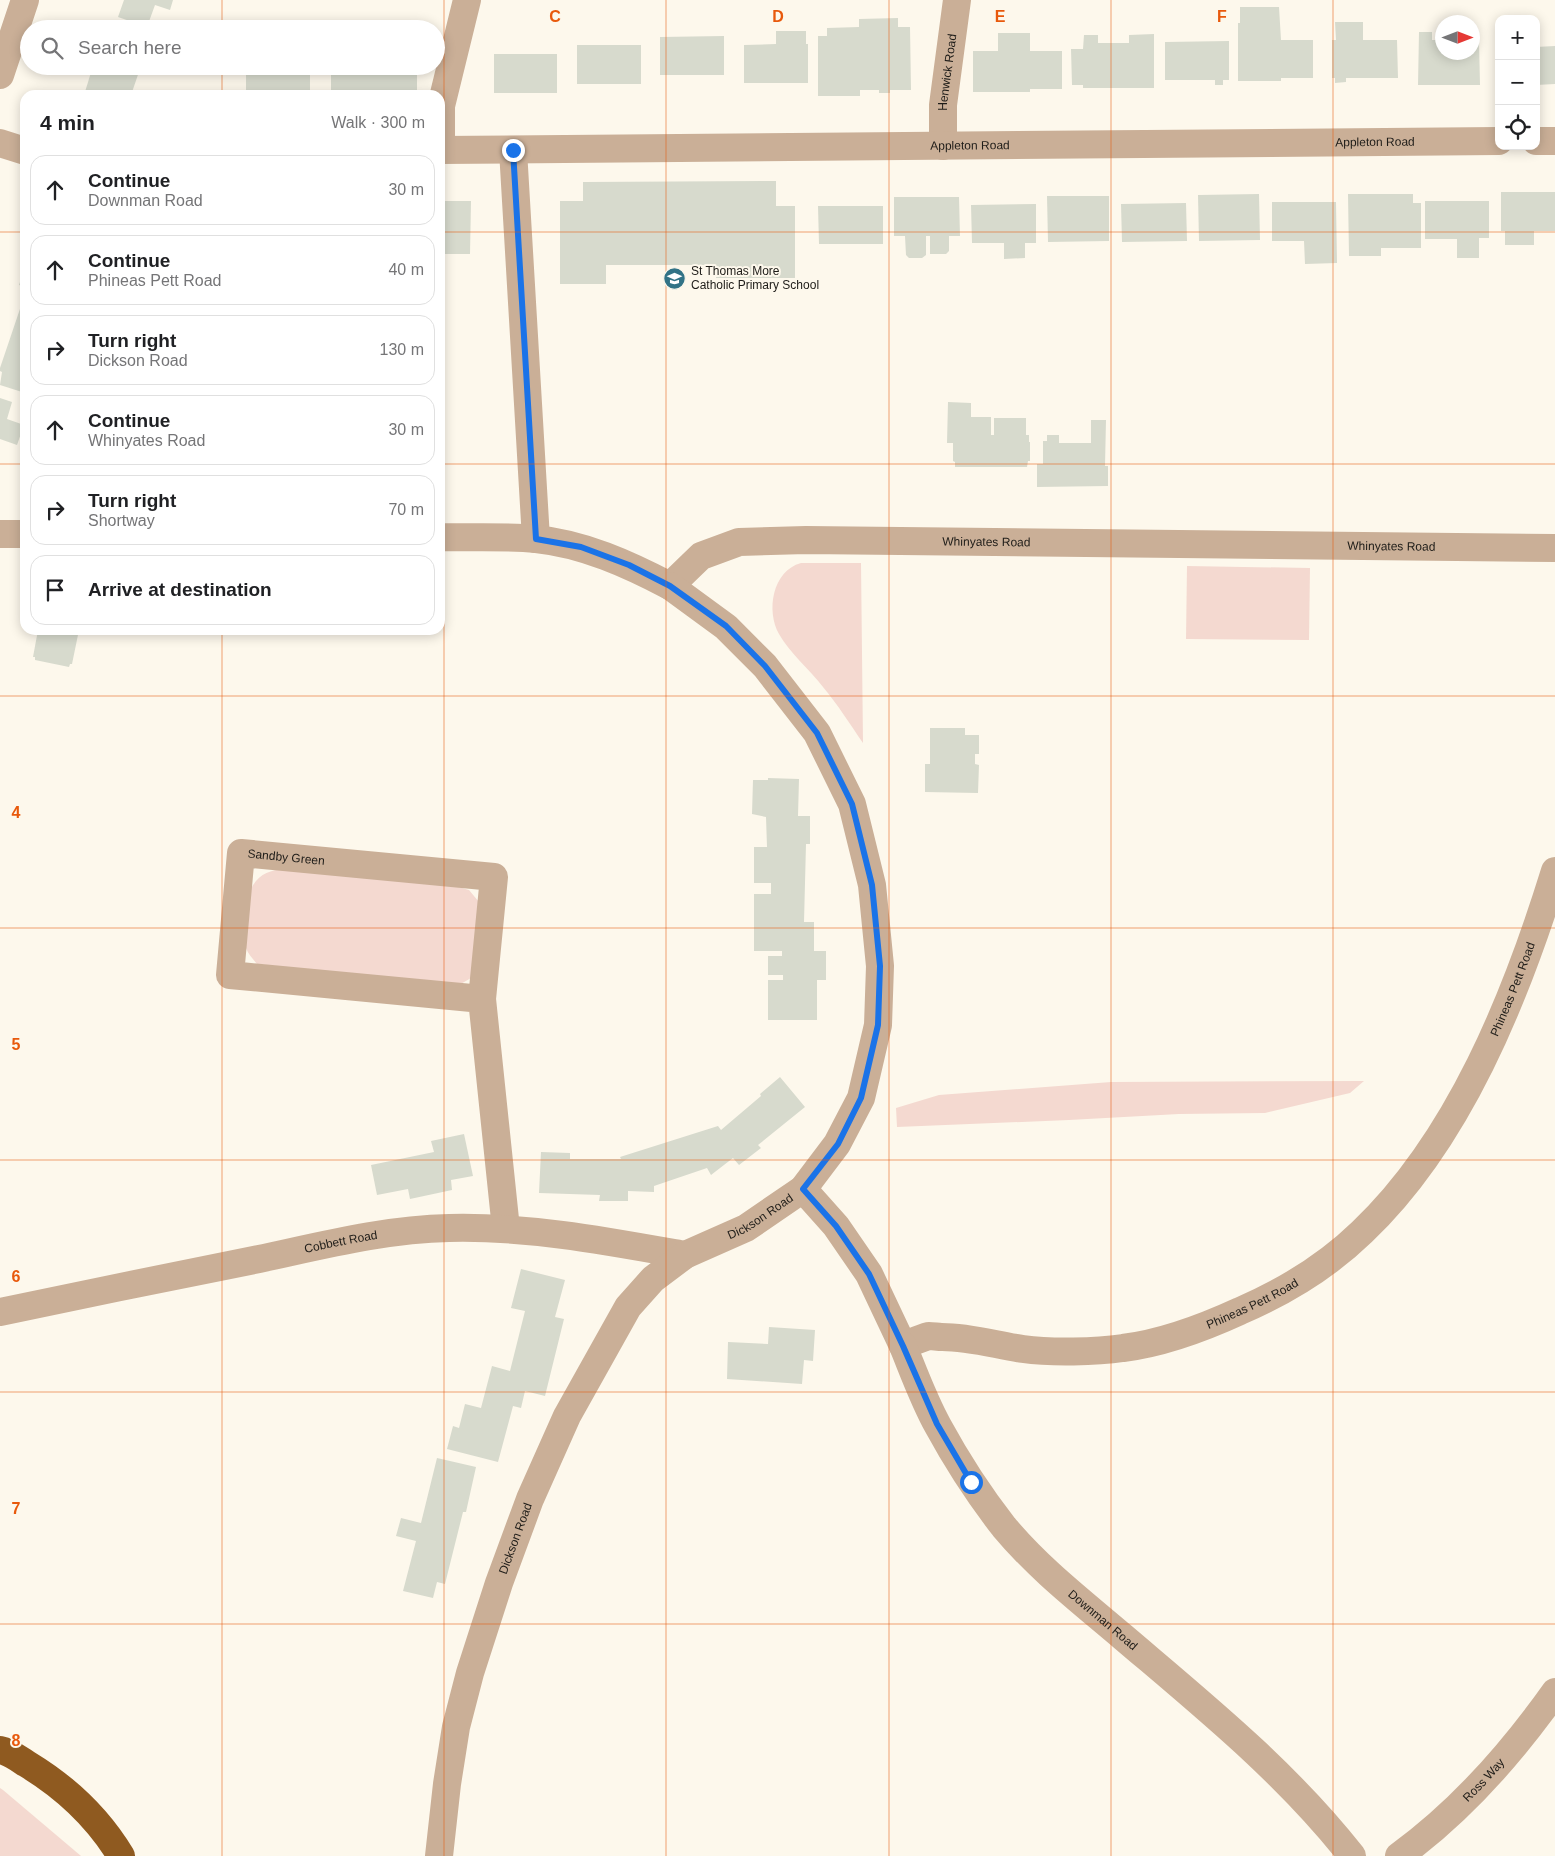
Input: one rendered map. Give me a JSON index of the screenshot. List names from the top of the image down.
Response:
{
  "streets": {
    "street": [
      "Henwick Road",
      "Appleton Road",
      "Whinyates Road",
      "Sandby Green",
      "Phineas Pett Road",
      "Dickson Road",
      "Cobbett Road",
      "Downman Road",
      "Ross Way"
    ]
  },
  "crossings": [
    ["Henwick Road", "Appleton Road"],
    ["Whinyates Road", "Dickson Road"],
    ["Sandby Green", "Cobbett Road"],
    ["Phineas Pett Road", "Downman Road"],
    ["Dickson Road", "Cobbett Road"]
  ],
  "places": {
    "school or university": ["St Thomas More Catholic Primary School"]
  },
  "north": "right",
  "page": {
    "map_buttons": ["+", "−"],
    "search": "Search here",
    "heading": ["4 min", "Walk · 300 m"],
    "list": [
      ["Continue", "Downman Road", "30 m"],
      ["Continue", "Phineas Pett Road", "40 m"],
      ["Turn right", "Dickson Road", "130 m"],
      ["Continue", "Whinyates Road", "30 m"],
      ["Turn right", "Shortway", "70 m"],
      "Arrive at destination"
    ]
  },
  "grid": {
    "columns": [
      "C",
      "D",
      "E",
      "F"
    ],
    "rows": [
      "4",
      "5",
      "6",
      "7",
      "8"
    ]
  }
}
